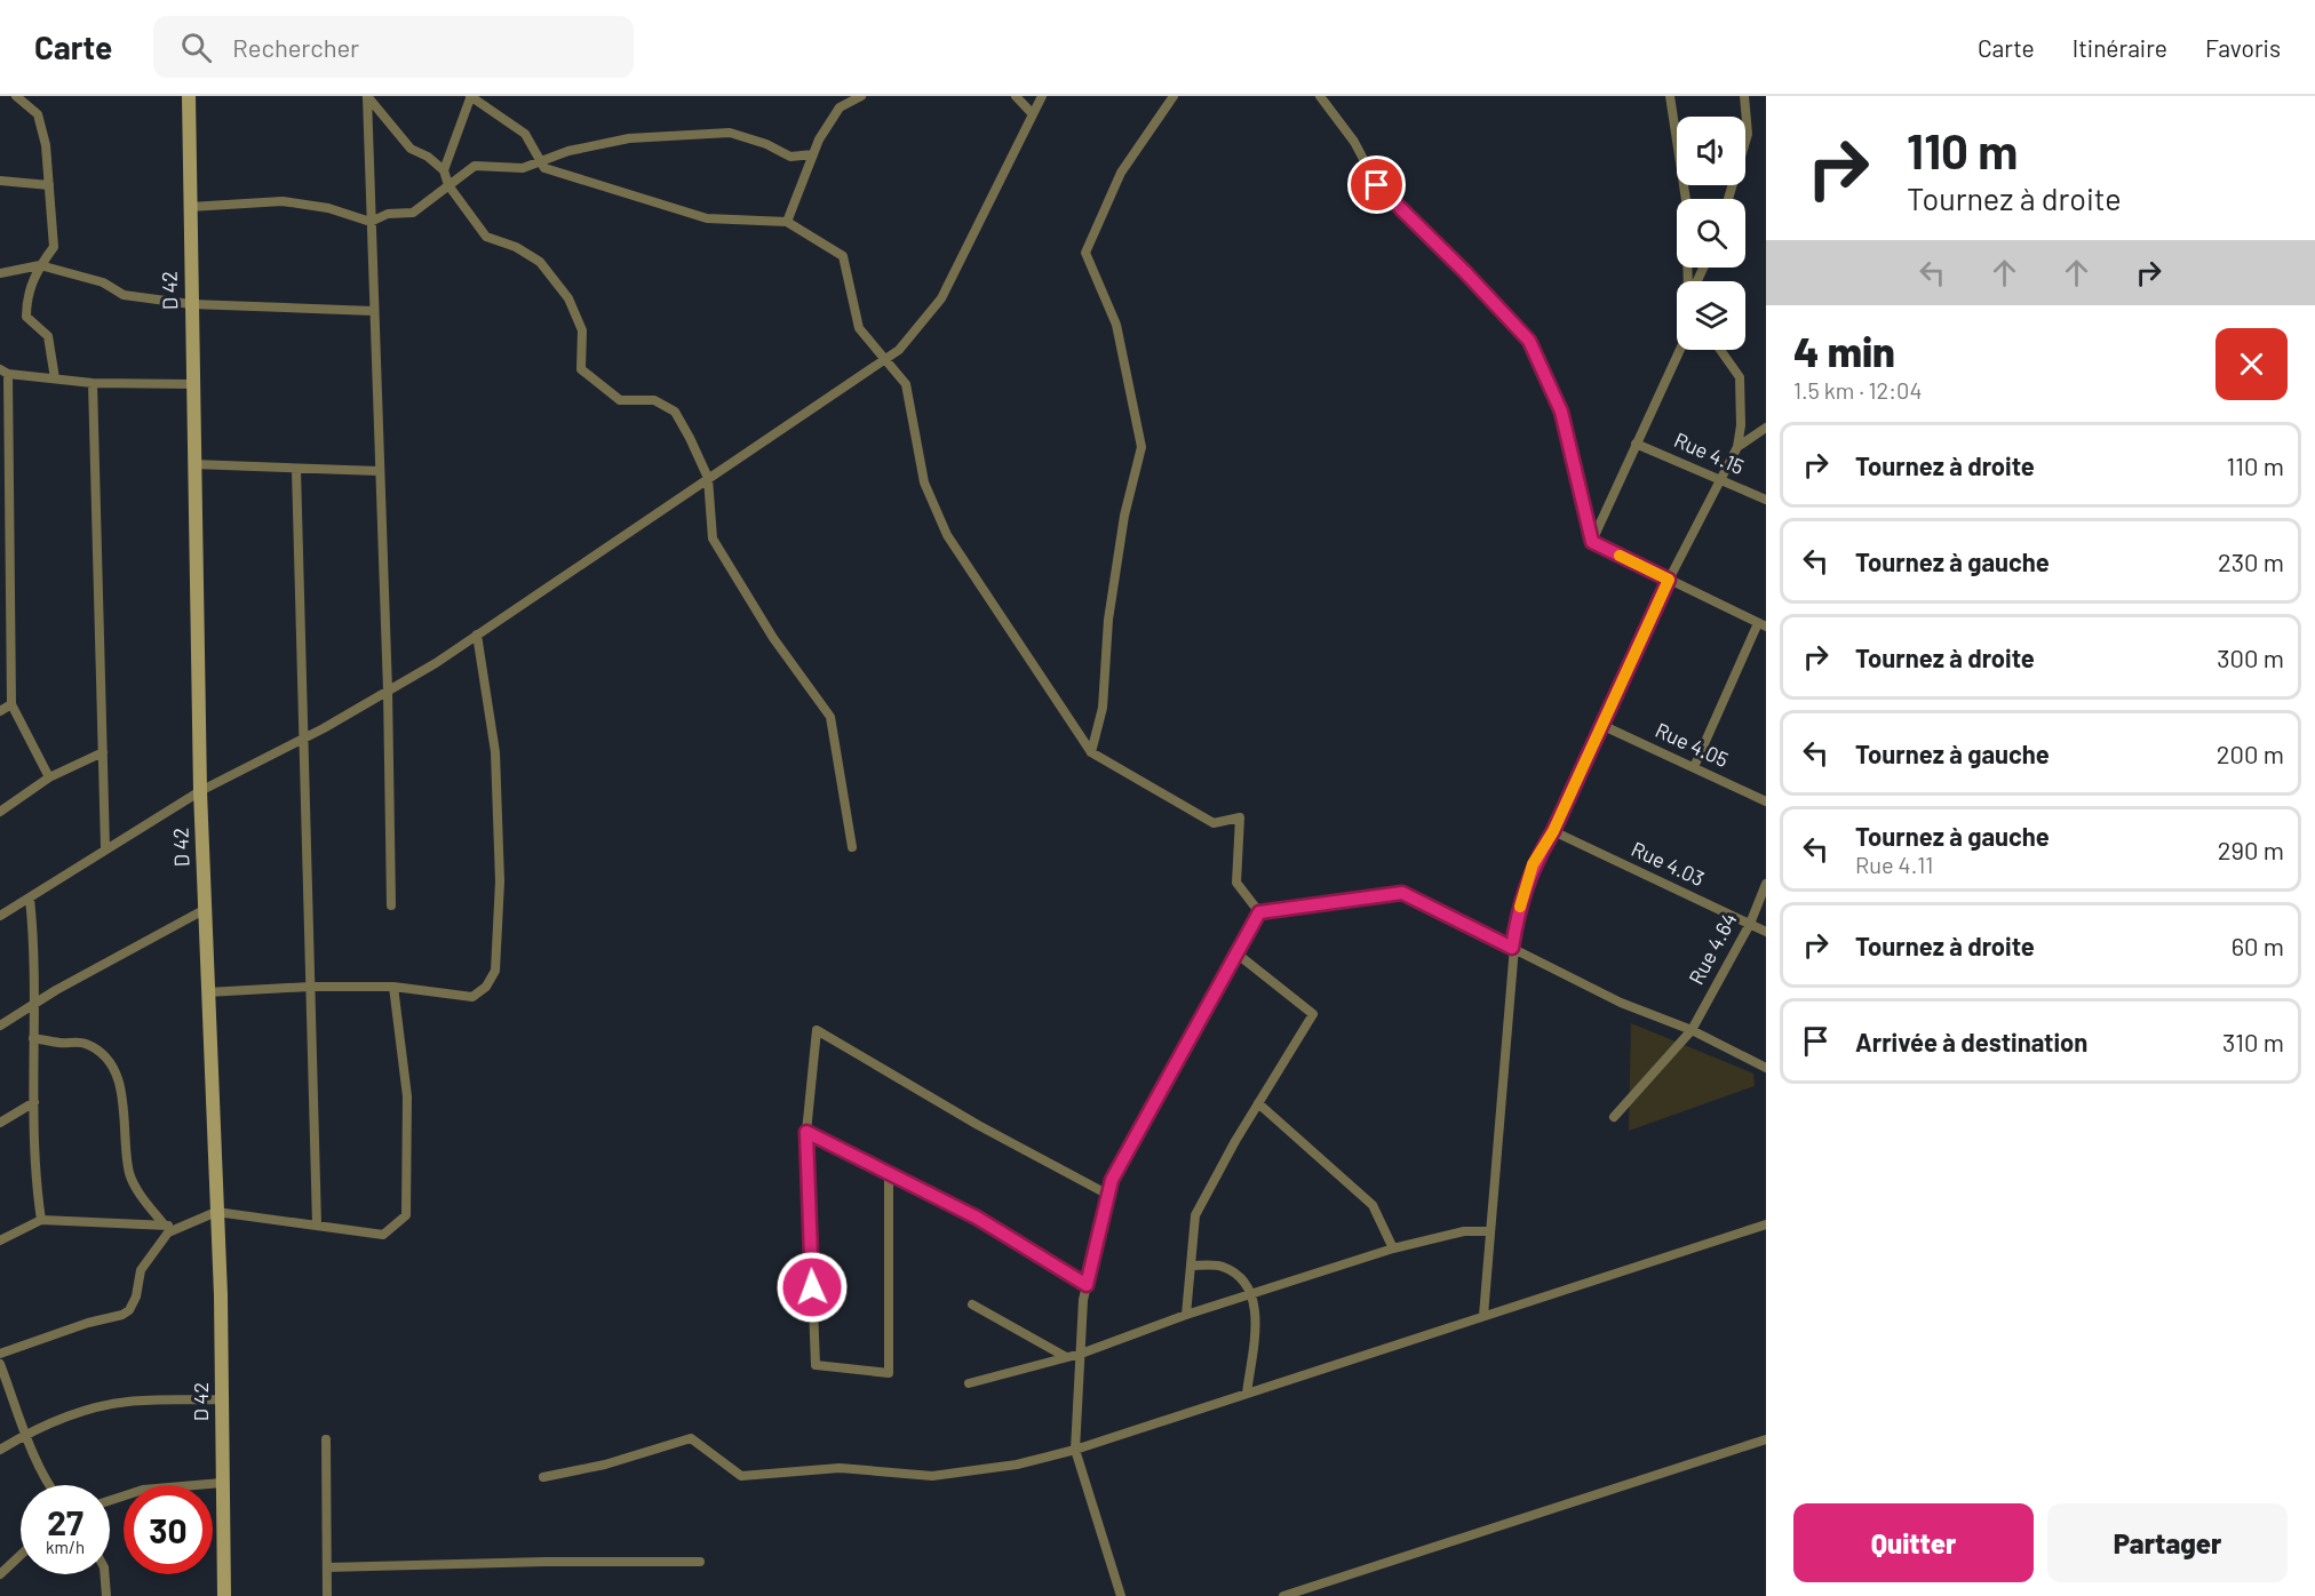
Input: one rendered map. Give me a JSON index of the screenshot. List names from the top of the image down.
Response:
{
  "streets": {
    "street": [
      "D 42",
      "Rue 4.15",
      "Rue 4.05",
      "Rue 4.03",
      "Rue 4.64"
    ]
  },
  "crossings": [
    ["Rue 4.03", "Rue 4.64"]
  ],
  "page": {
    "header": "Carte",
    "search": "Rechercher",
    "nav": ["Carte", "Itinéraire", "Favoris"],
    "turn": ["110 m", "Tournez à droite"],
    "heading": ["4 min", "1.5 km · 12:04"],
    "list": [
      {
        "name": "Tournez à droite",
        "value": "110 m"
      },
      {
        "name": "Tournez à gauche",
        "value": "230 m"
      },
      {
        "name": "Tournez à droite",
        "value": "300 m"
      },
      {
        "name": "Tournez à gauche",
        "value": "200 m"
      },
      {
        "name": "Tournez à gauche",
        "note": "Rue 4.11",
        "value": "290 m"
      },
      {
        "name": "Tournez à droite",
        "value": "60 m"
      },
      {
        "name": "Arrivée à destination",
        "value": "310 m"
      }
    ],
    "speed": "27 km/h",
    "limit": "30",
    "buttons": ["Quitter", "Partager"]
  }
}
